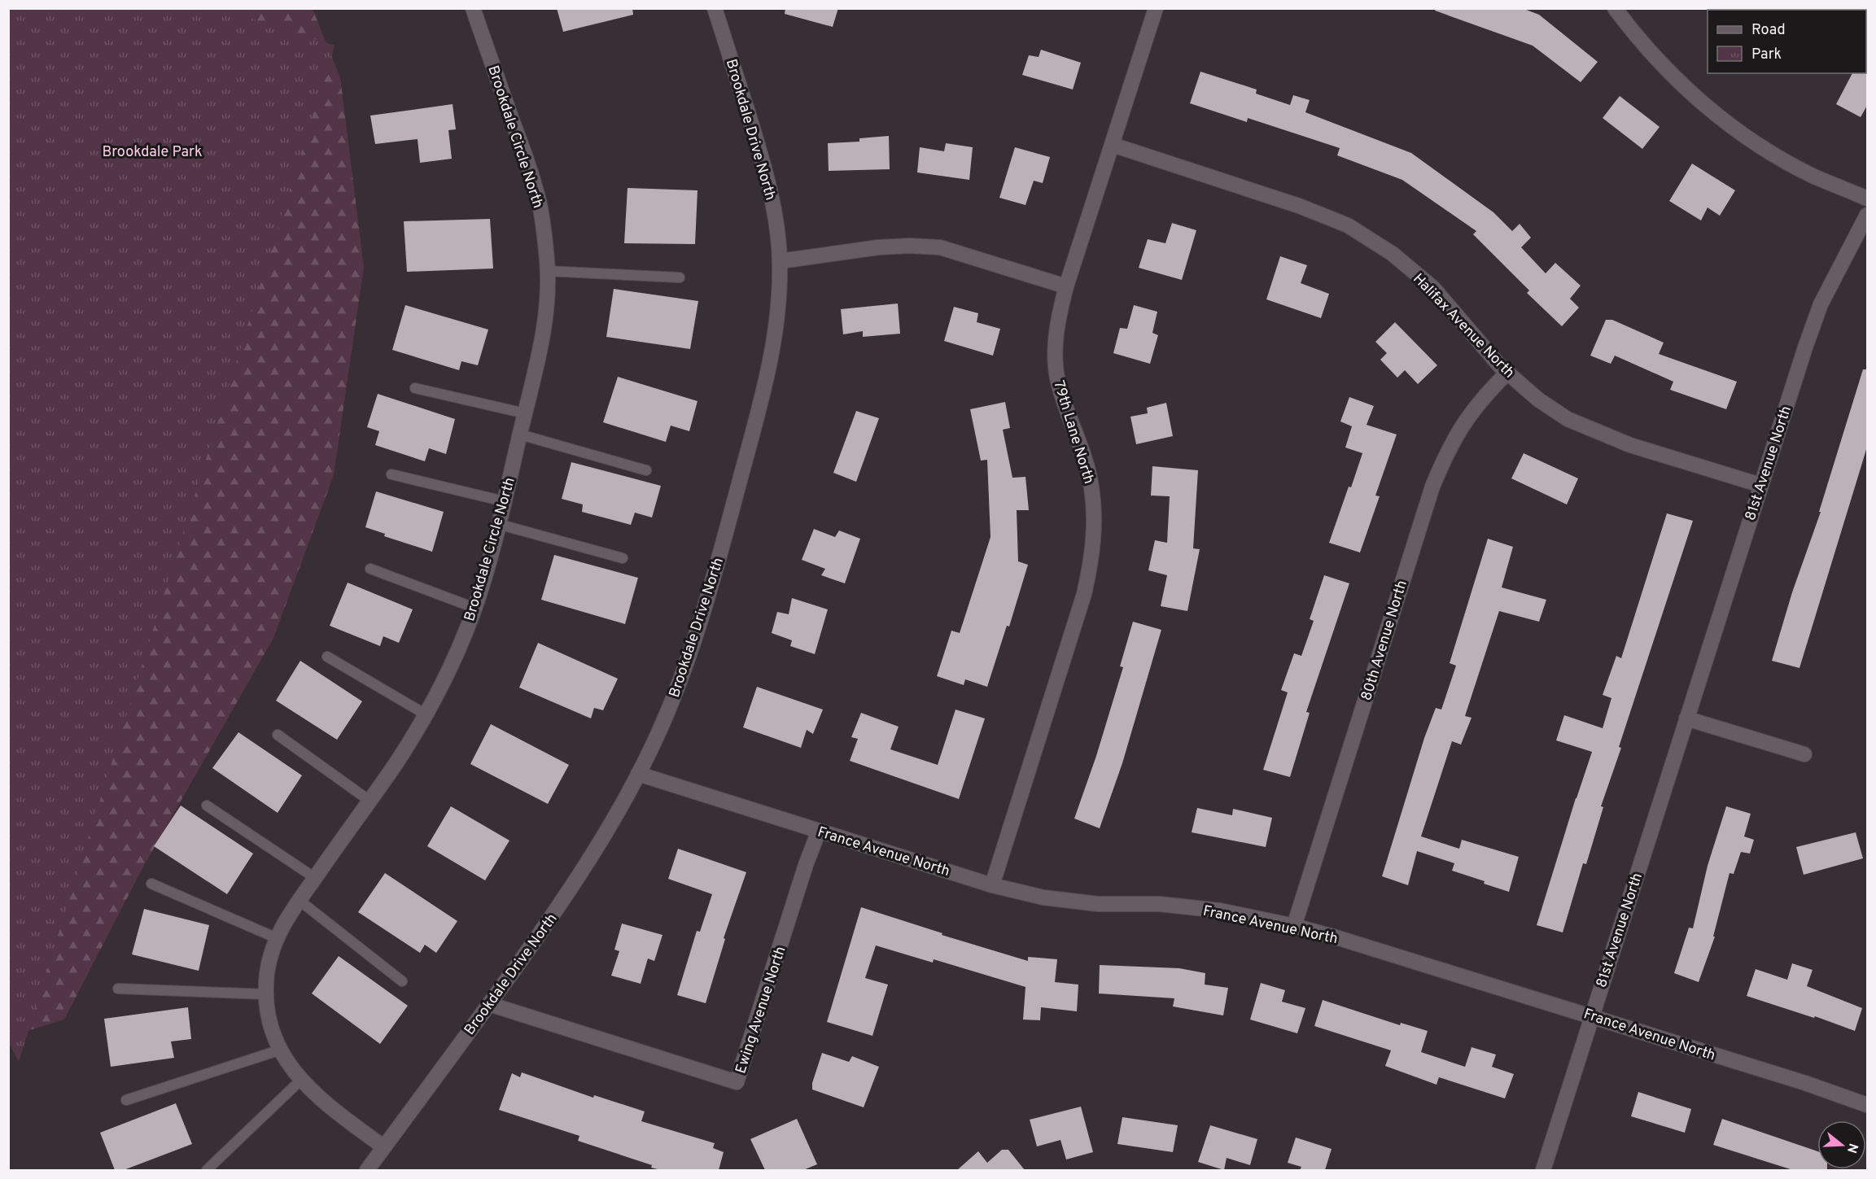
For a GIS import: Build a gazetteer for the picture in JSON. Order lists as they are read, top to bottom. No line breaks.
{"streets":{"street":["Brookdale Drive North","Brookdale Circle North","Halifax Avenue North","79th Lane North","81st Avenue North","80th Avenue North","France Avenue North","Ewing Avenue North"]},"crossings":[["Brookdale Drive North","Brookdale Circle North"],["Brookdale Drive North","France Avenue North"],["Brookdale Drive North","Ewing Avenue North"],["Halifax Avenue North","79th Lane North"],["Halifax Avenue North","81st Avenue North"],["Halifax Avenue North","80th Avenue North"],["79th Lane North","France Avenue North"],["81st Avenue North","France Avenue North"],["80th Avenue North","France Avenue North"],["France Avenue North","Ewing Avenue North"]],"parks":["Brookdale Park"],"legend":["Road","Park"],"north":"right"}
